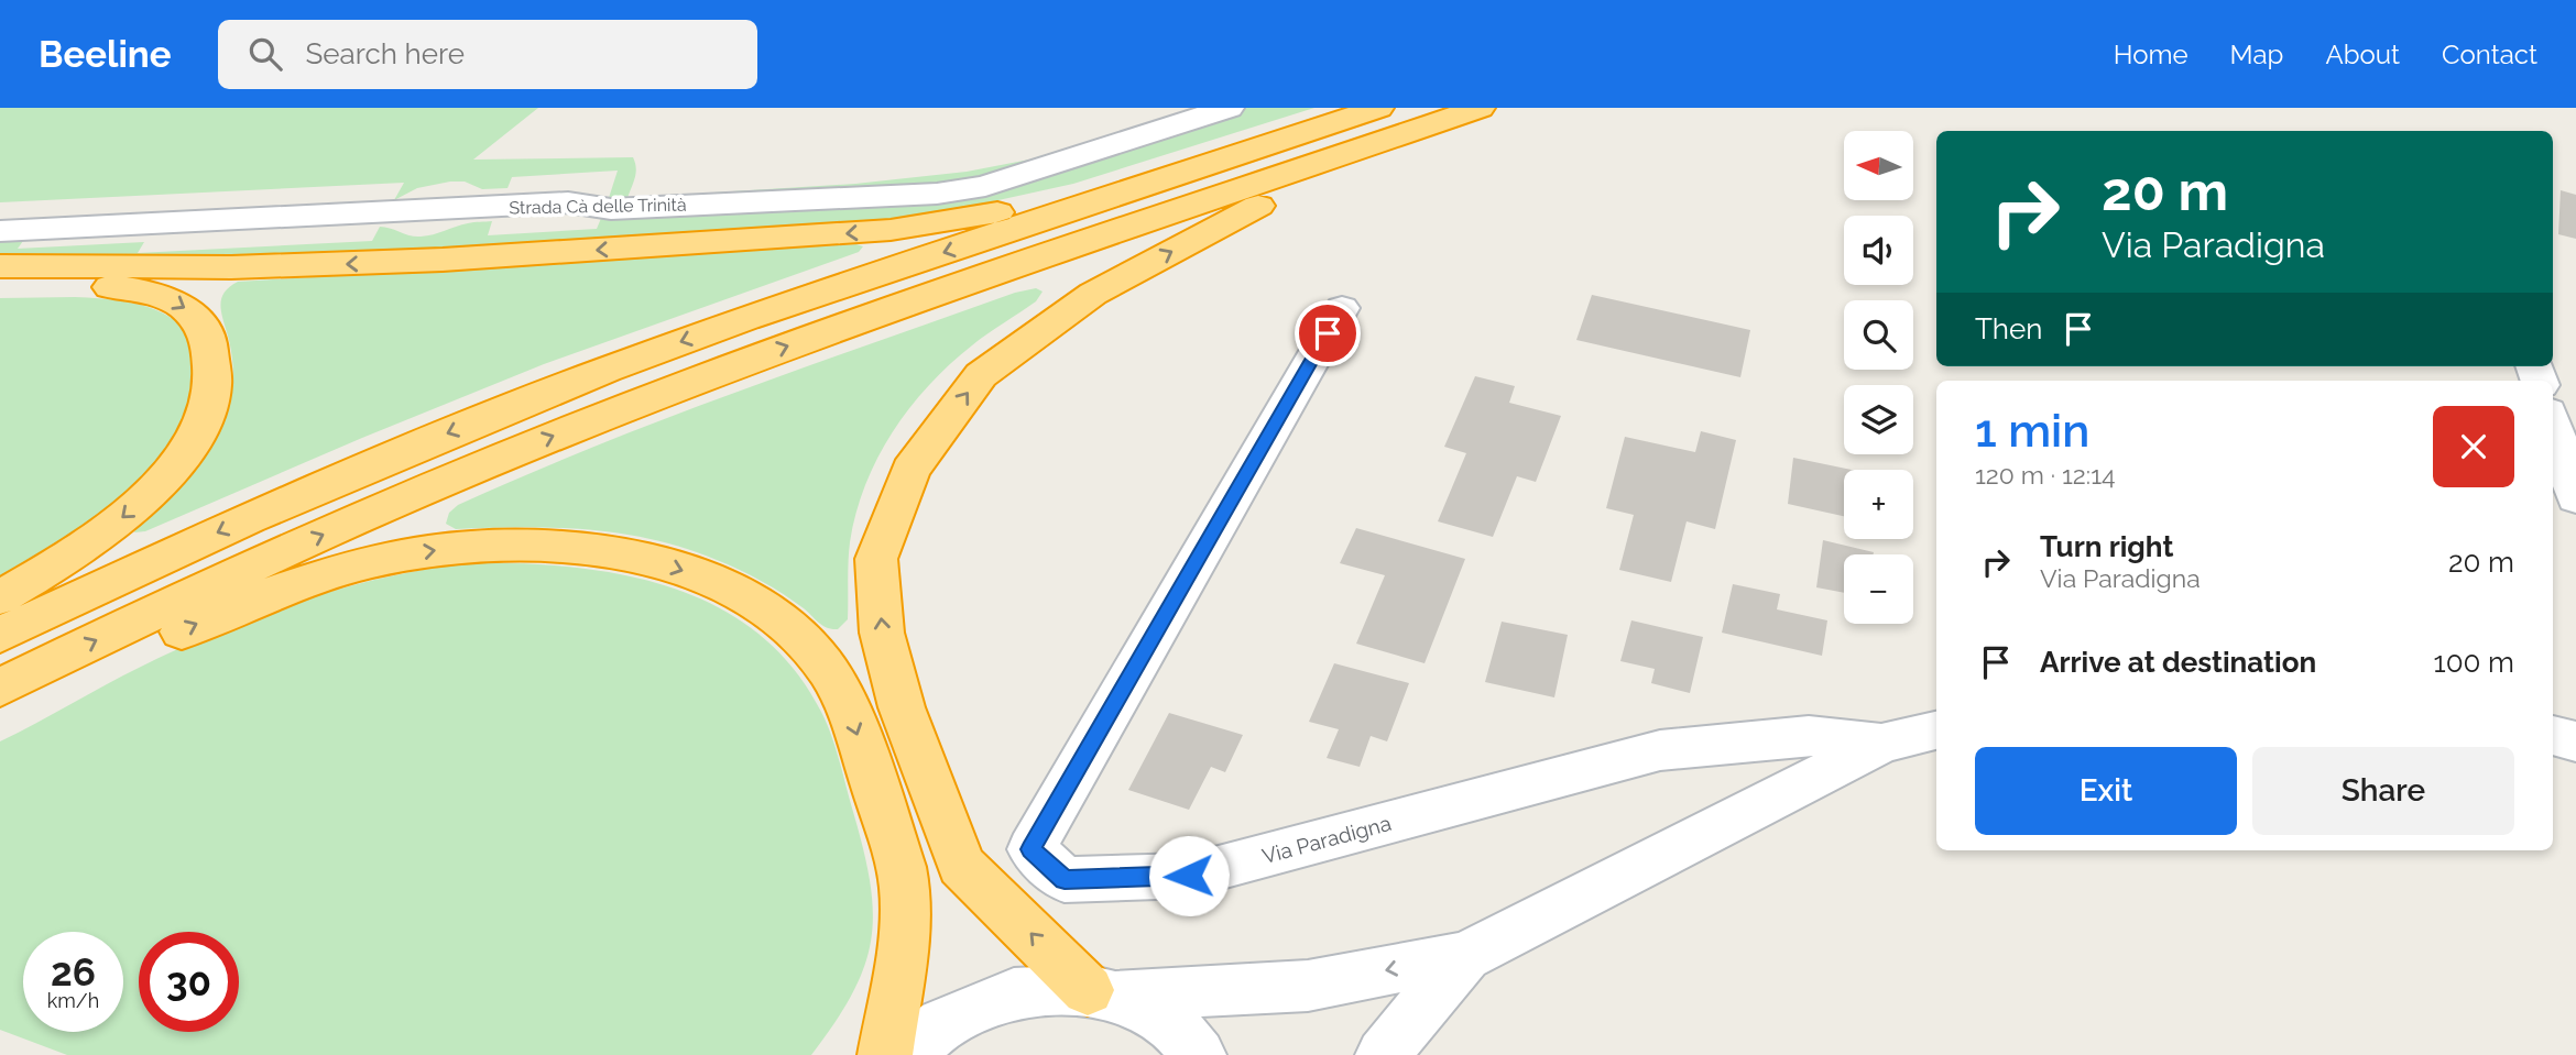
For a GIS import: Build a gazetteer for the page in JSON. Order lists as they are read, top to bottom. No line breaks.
{"streets":{"street":["Strada Cà delle Trinità","Via Paradigna"]},"north":"left","page":{"header":"Beeline","search":"Search here","nav":["Home","Map","About","Contact"],"map_buttons":["+","−"],"turn":["20 m","Via Paradigna"],"then":"Then","heading":["1 min","120 m · 12:14"],"list":[{"name":"Turn right","note":"Via Paradigna","value":"20 m"},{"name":"Arrive at destination","value":"100 m"}],"buttons":["Exit","Share"],"speed":"26 km/h","limit":"30"}}
